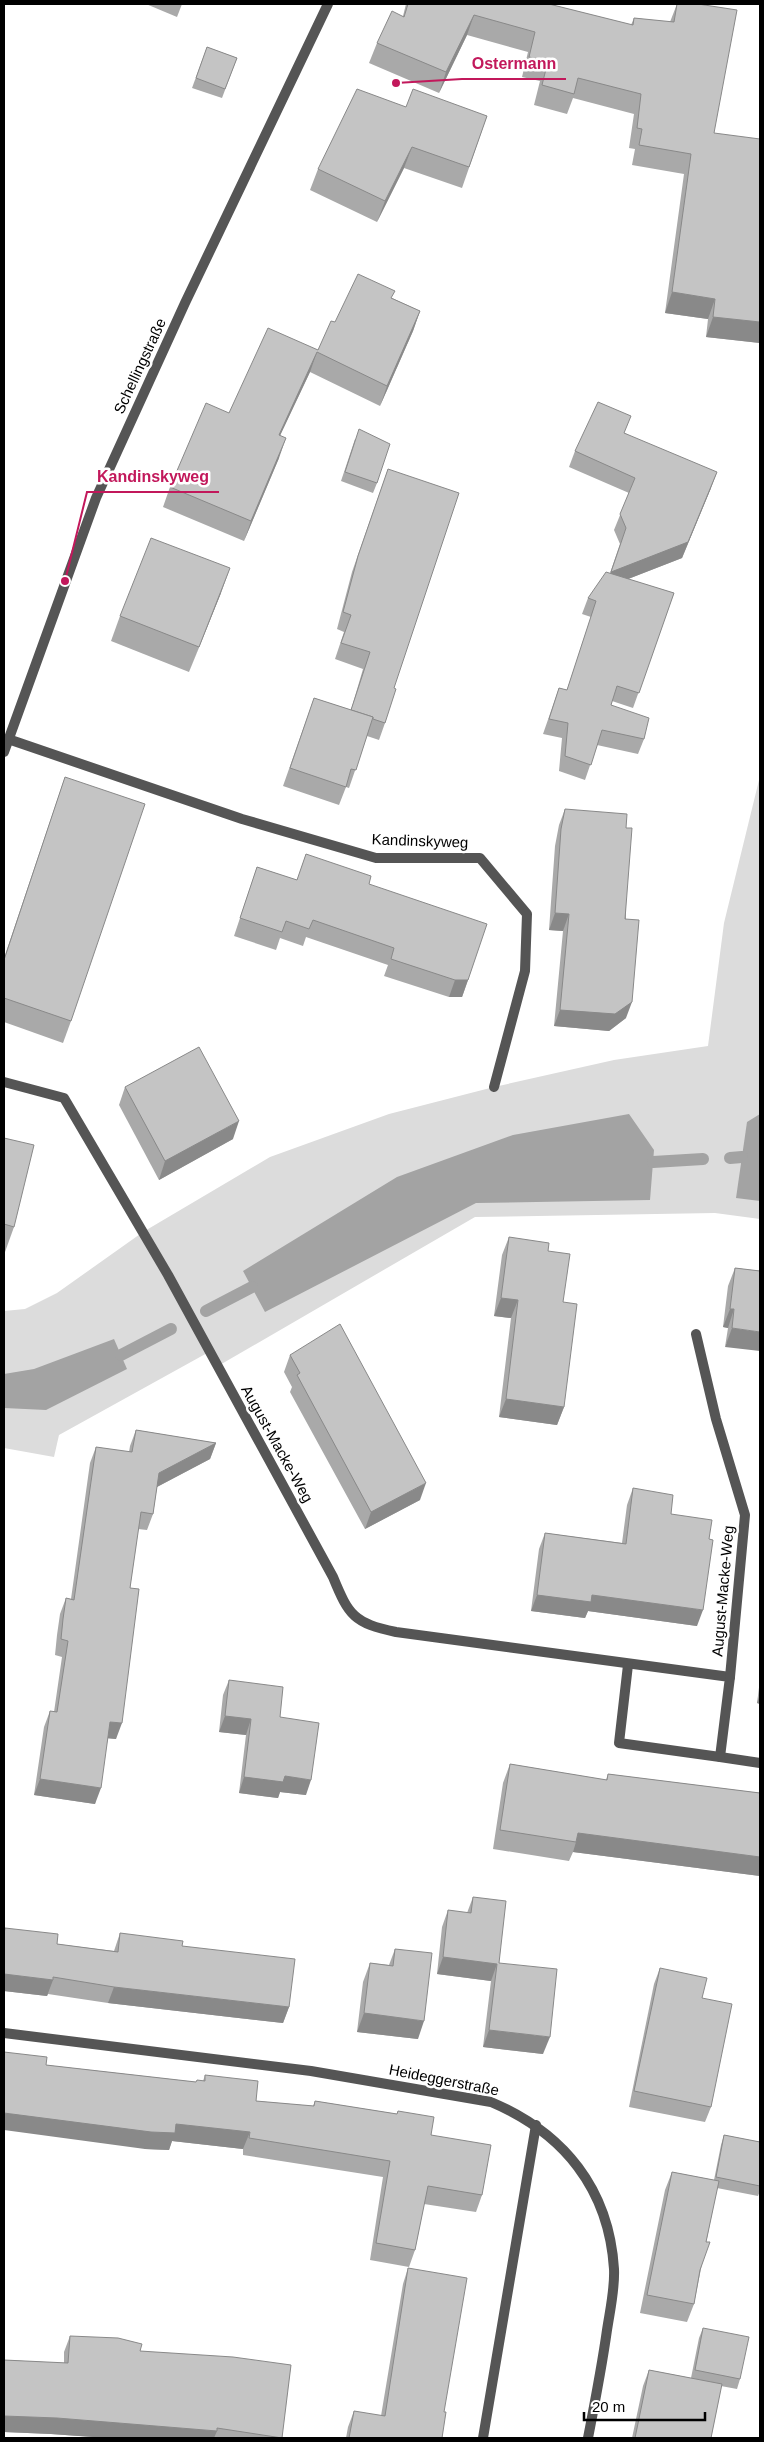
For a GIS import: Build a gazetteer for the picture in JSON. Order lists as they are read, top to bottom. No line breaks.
{"streets":{"street":["Schellingstraße","Kandinskyweg","August-Macke-Weg","Heideggerstraße"]},"crossings":[["Schellingstraße","Kandinskyweg"]],"places":["Ostermann","Kandinskyweg"],"scale_bar":"20 m"}
